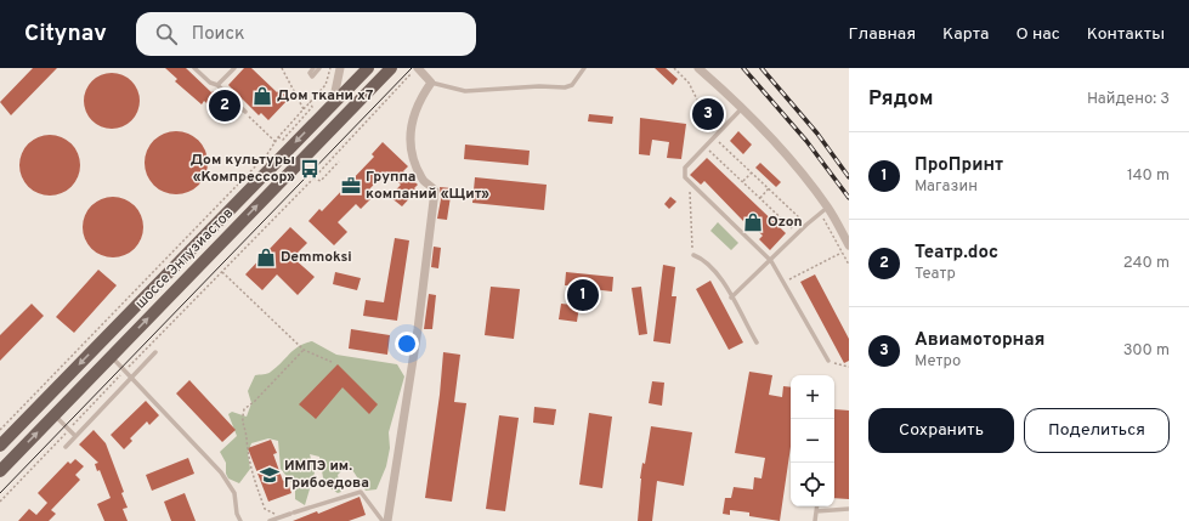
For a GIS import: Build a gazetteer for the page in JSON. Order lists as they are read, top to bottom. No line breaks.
{"streets":{"main road":["шоссе Энтузиастов"]},"places":{"shop":["Дом ткани x7","Ozon","Demmoksi"],"bus stop":["Дом культуры «Компрессор»"],"office":["Группа компаний «Щит»"],"school or university":["ИМПЭ им. Грибоедова"]},"page":{"header":"Citynav","search":"Поиск","nav":["Главная","Карта","О нас","Контакты"],"heading":["Рядом","Найдено: 3"],"pins":["2","3","1"],"list":[{"mark":"1","name":"ПроПринт","note":"Магазин","value":"140 m"},{"mark":"2","name":"Театр.doc","note":"Театр","value":"240 m"},{"mark":"3","name":"Авиамоторная","note":"Метро","value":"300 m"}],"map_buttons":["+","−"],"buttons":["Сохранить","Поделиться"]}}
